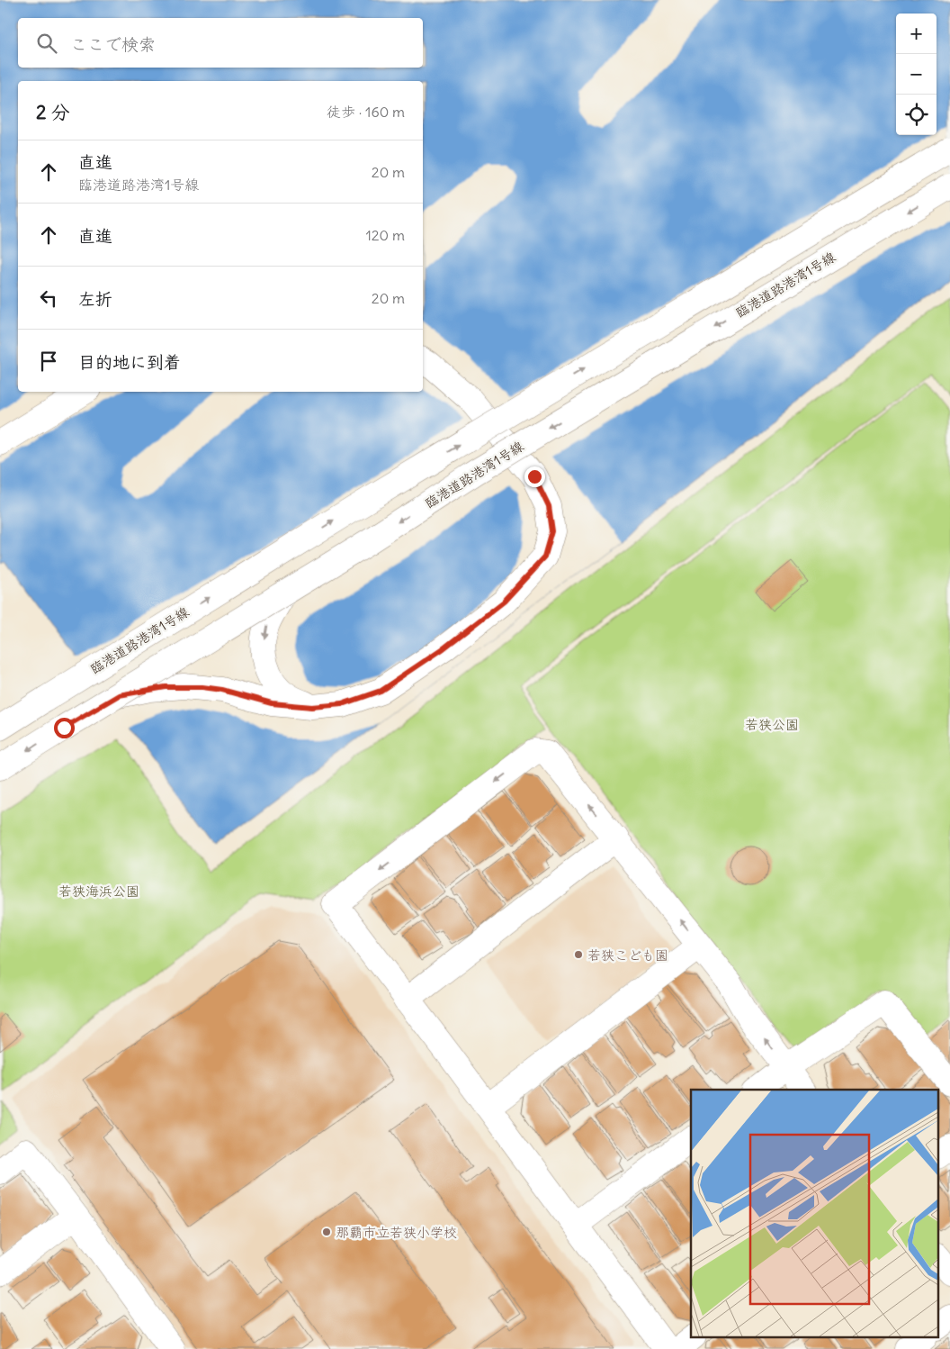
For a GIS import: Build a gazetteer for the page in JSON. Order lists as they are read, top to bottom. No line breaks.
{"streets":{"street":["臨港道路港湾1号線"]},"parks":["若狭公園","若狭海浜公園"],"places":["若狭こども園","那覇市立若狭小学校"],"page":{"map_buttons":["+","−"],"search":"ここで検索","heading":["2 分","徒歩 · 160 m"],"list":[["直進","臨港道路港湾1号線","20 m"],["直進","120 m"],["左折","20 m"],"目的地に到着"]}}
